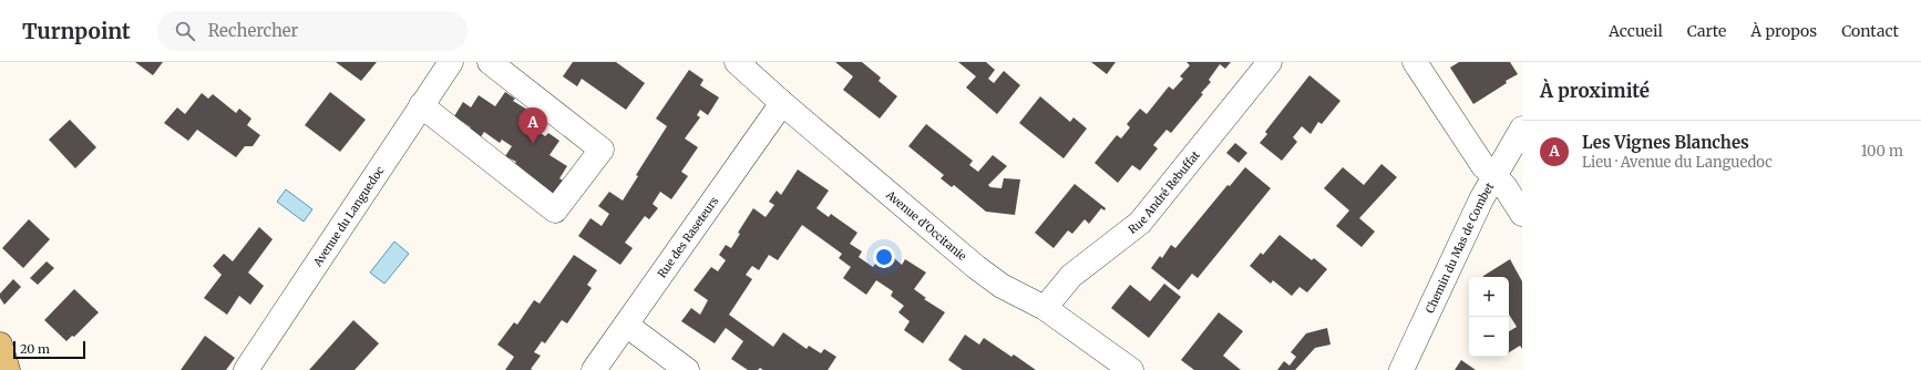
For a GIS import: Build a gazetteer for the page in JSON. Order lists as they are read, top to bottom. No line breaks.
{"streets":{"street":["Rue André Rebuffat","Avenue du Languedoc","Avenue d'Occitanie","Rue des Raseteurs","Chemin du Mas de Combet"]},"crossings":[["Rue André Rebuffat","Avenue d'Occitanie"],["Avenue d'Occitanie","Rue des Raseteurs"]],"scale_bar":"20 m","page":{"header":"Turnpoint","search":"Rechercher","nav":["Accueil","Carte","À propos","Contact"],"heading":"À proximité","pins":"A","list":[{"mark":"A","name":"Les Vignes Blanches","note":"Lieu · Avenue du Languedoc","value":"100 m"}],"map_buttons":["+","−"],"scale":"20 m"}}
